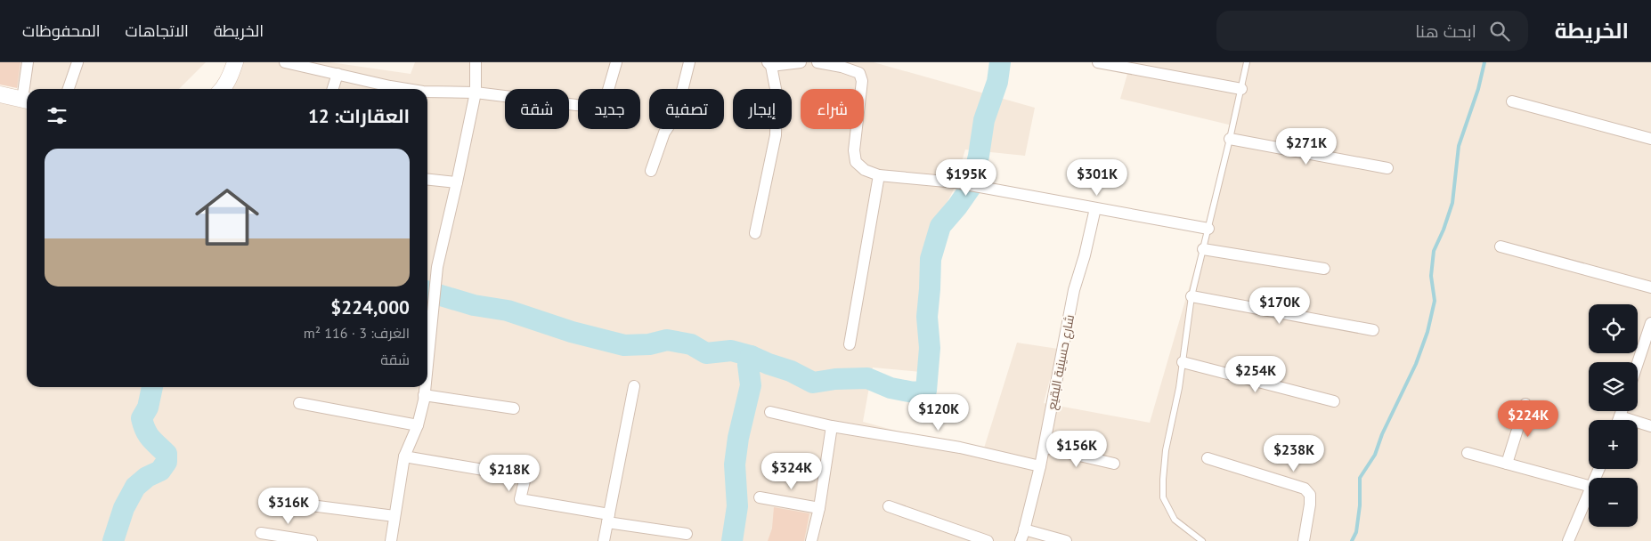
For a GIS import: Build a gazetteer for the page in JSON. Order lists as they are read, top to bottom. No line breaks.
{"streets":{"street":["شارع حسينية البقيع"]},"page":{"header":"الخريطة","search":"ابحث هنا","nav":["الخريطة","الاتجاهات","المحفوظات"],"chip":["شراء","إيجار","تصفية","جديد","شقة"],"heading":"العقارات: 12","price":["$271K","$195K","$301K","$170K","$254K","$120K","$224K","$156K","$238K","$324K","$218K","$316K"],"list":[{"name":"$224,000","note":"الغرف: 3 · 116 m² · شقة"}],"map_buttons":["+","−"]}}
